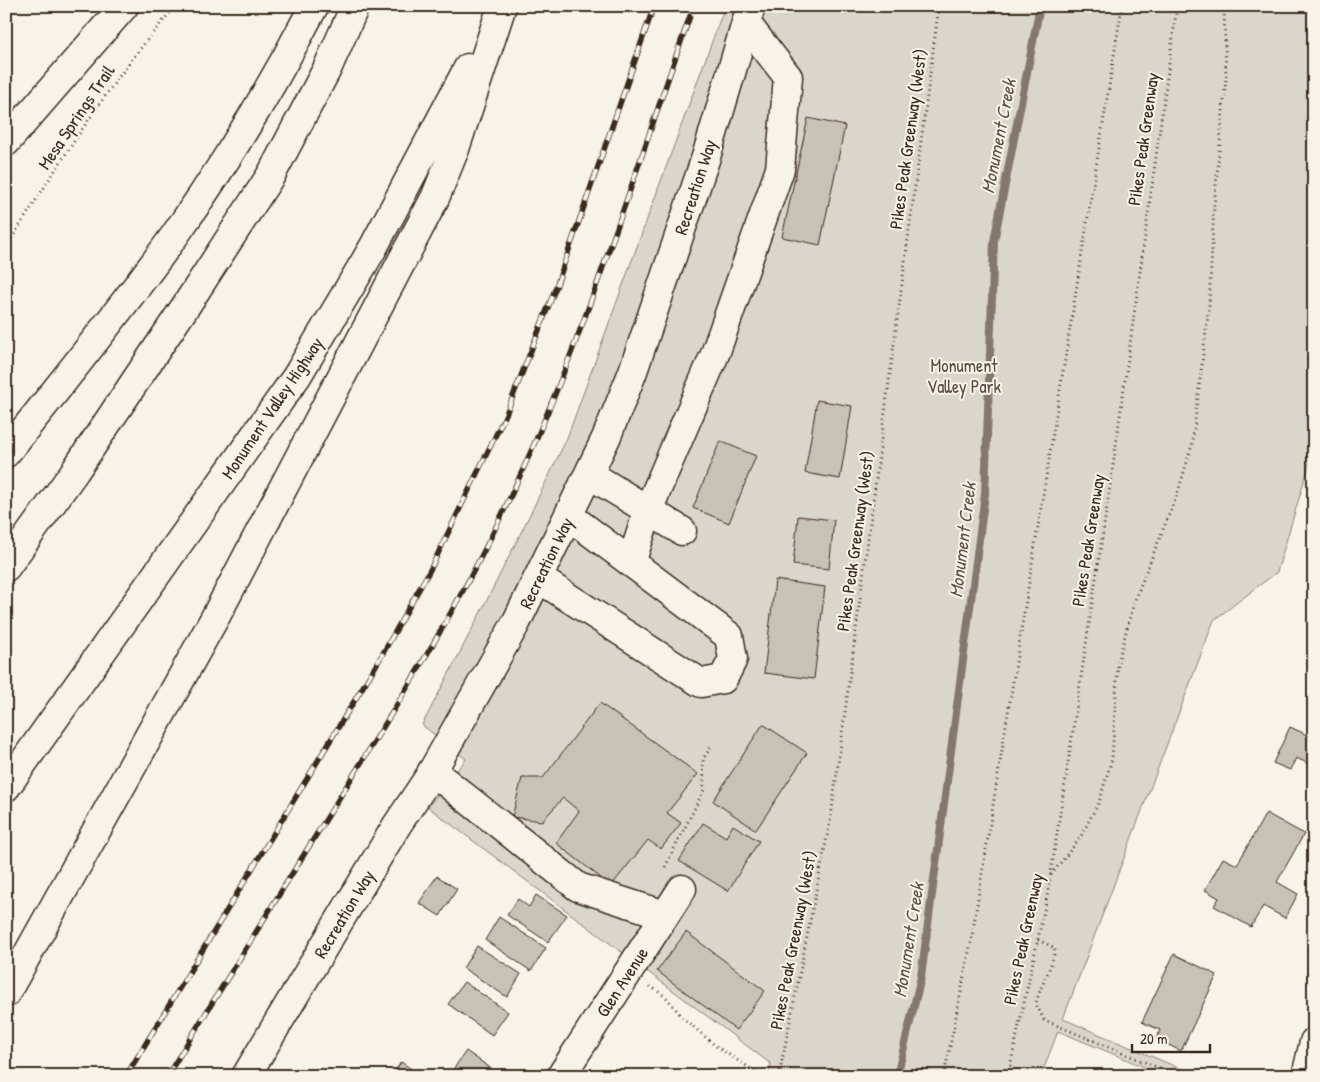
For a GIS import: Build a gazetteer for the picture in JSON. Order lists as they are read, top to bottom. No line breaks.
{"streets":{"main road":["Recreation Way","Monument Valley Highway","Glen Avenue"],"path":["Mesa Springs Trail","Pikes Peak Greenway (West)","Pikes Peak Greenway"]},"water":["Monument Creek"],"parks":["Monument Valley Park"],"scale_bar":"20 m"}
